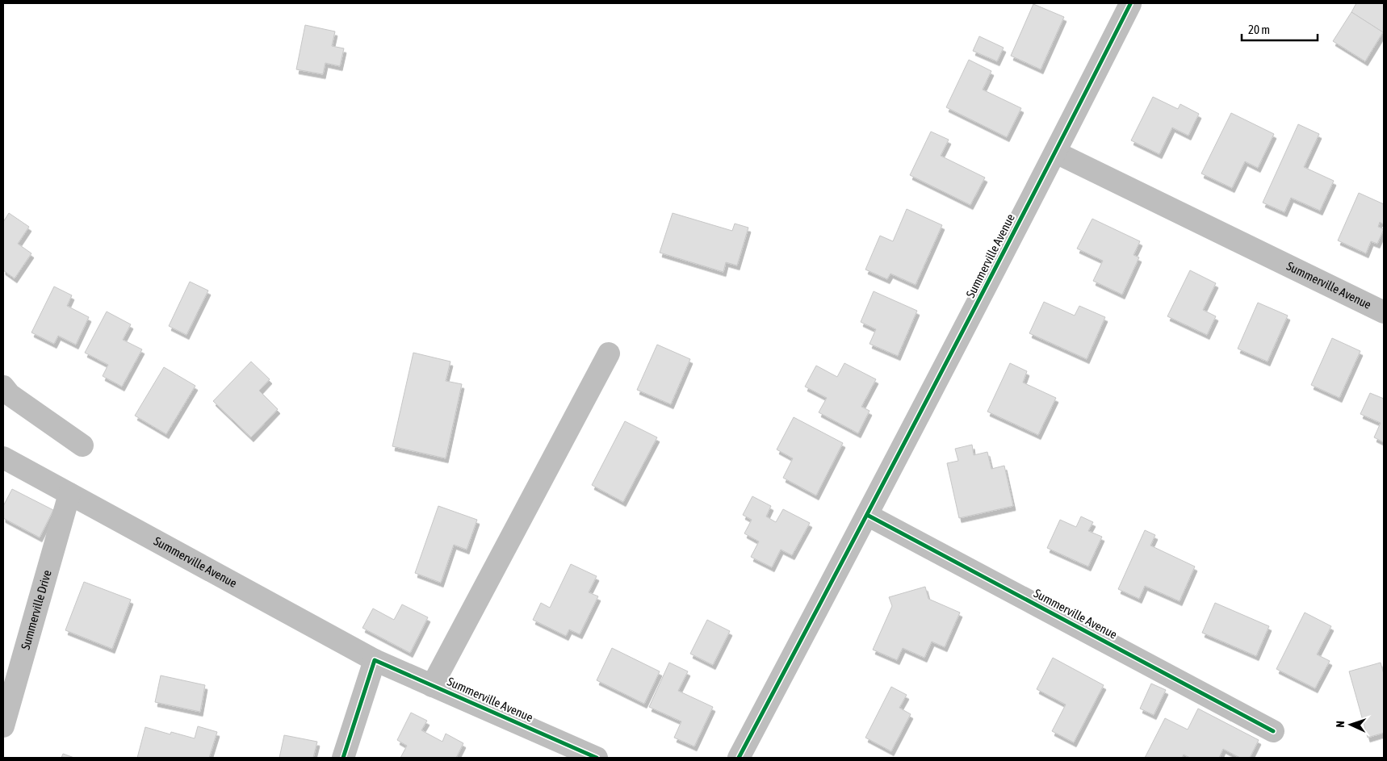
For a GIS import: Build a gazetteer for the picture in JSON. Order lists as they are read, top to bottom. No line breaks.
{"streets":{"street":["Summerville Avenue","Summerville Drive"]},"crossings":[["Summerville Avenue","Summerville Drive"]],"scale_bar":"20 m","north":"left"}
